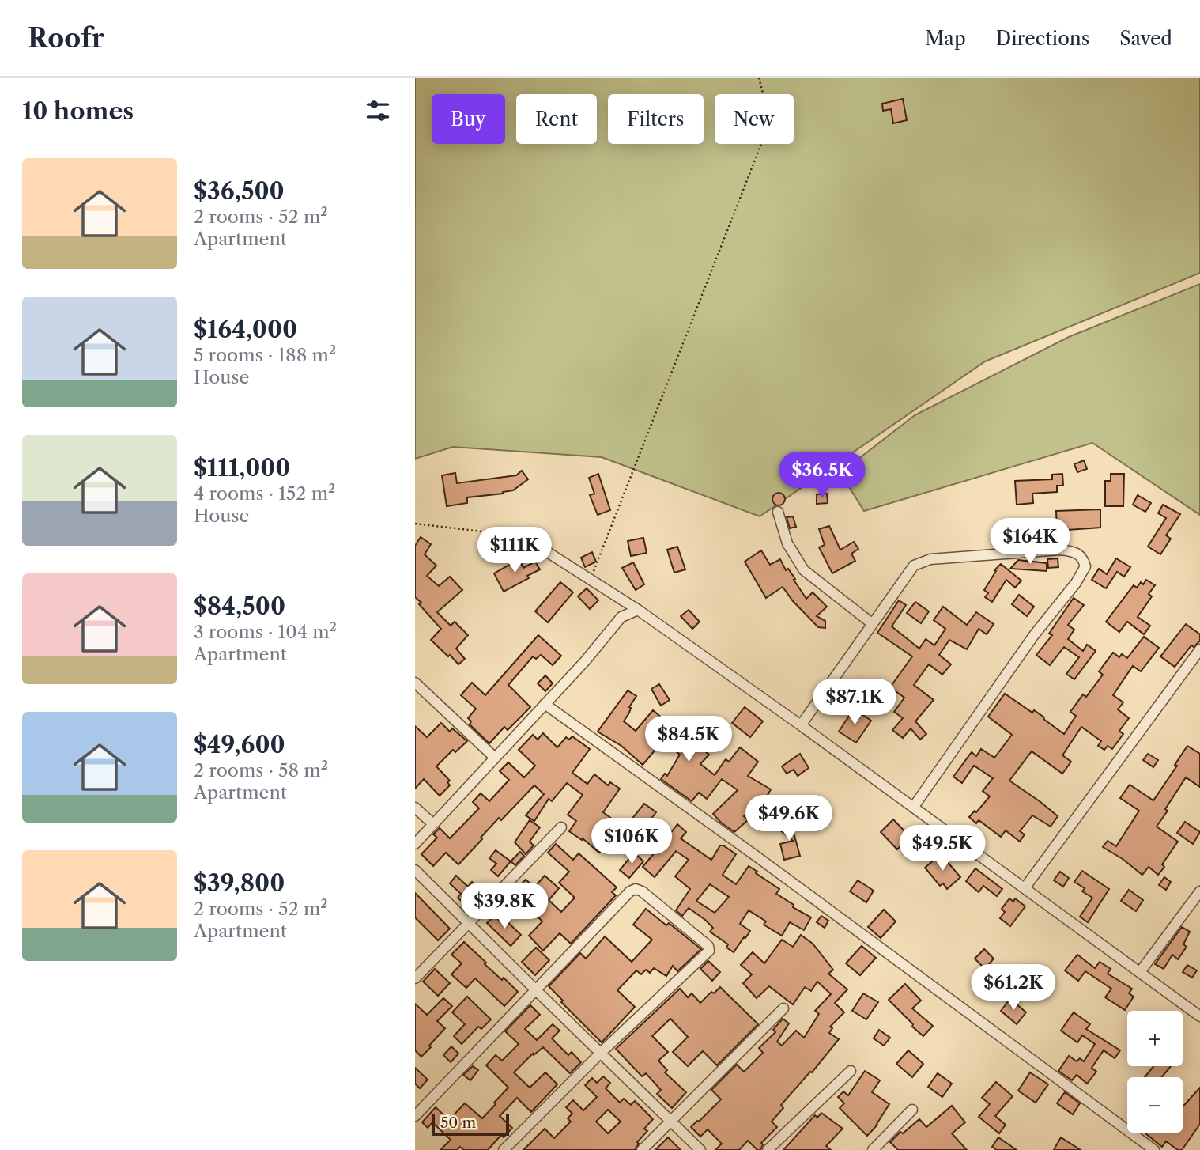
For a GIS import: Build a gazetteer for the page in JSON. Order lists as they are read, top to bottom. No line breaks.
{"scale_bar":"50 m","page":{"header":"Roofr","nav":["Map","Directions","Saved"],"heading":"10 homes","chip":["Buy","Rent","Filters","New"],"list":[{"name":"$36,500","note":"2 rooms · 52 m² · Apartment"},{"name":"$164,000","note":"5 rooms · 188 m² · House"},{"name":"$111,000","note":"4 rooms · 152 m² · House"},{"name":"$84,500","note":"3 rooms · 104 m² · Apartment"},{"name":"$49,600","note":"2 rooms · 58 m² · Apartment"},{"name":"$39,800","note":"2 rooms · 52 m² · Apartment"}],"price":["$36.5K","$164K","$111K","$87.1K","$84.5K","$49.6K","$106K","$49.5K","$39.8K","$61.2K"],"map_buttons":["+","−"],"scale":"50 m"}}
